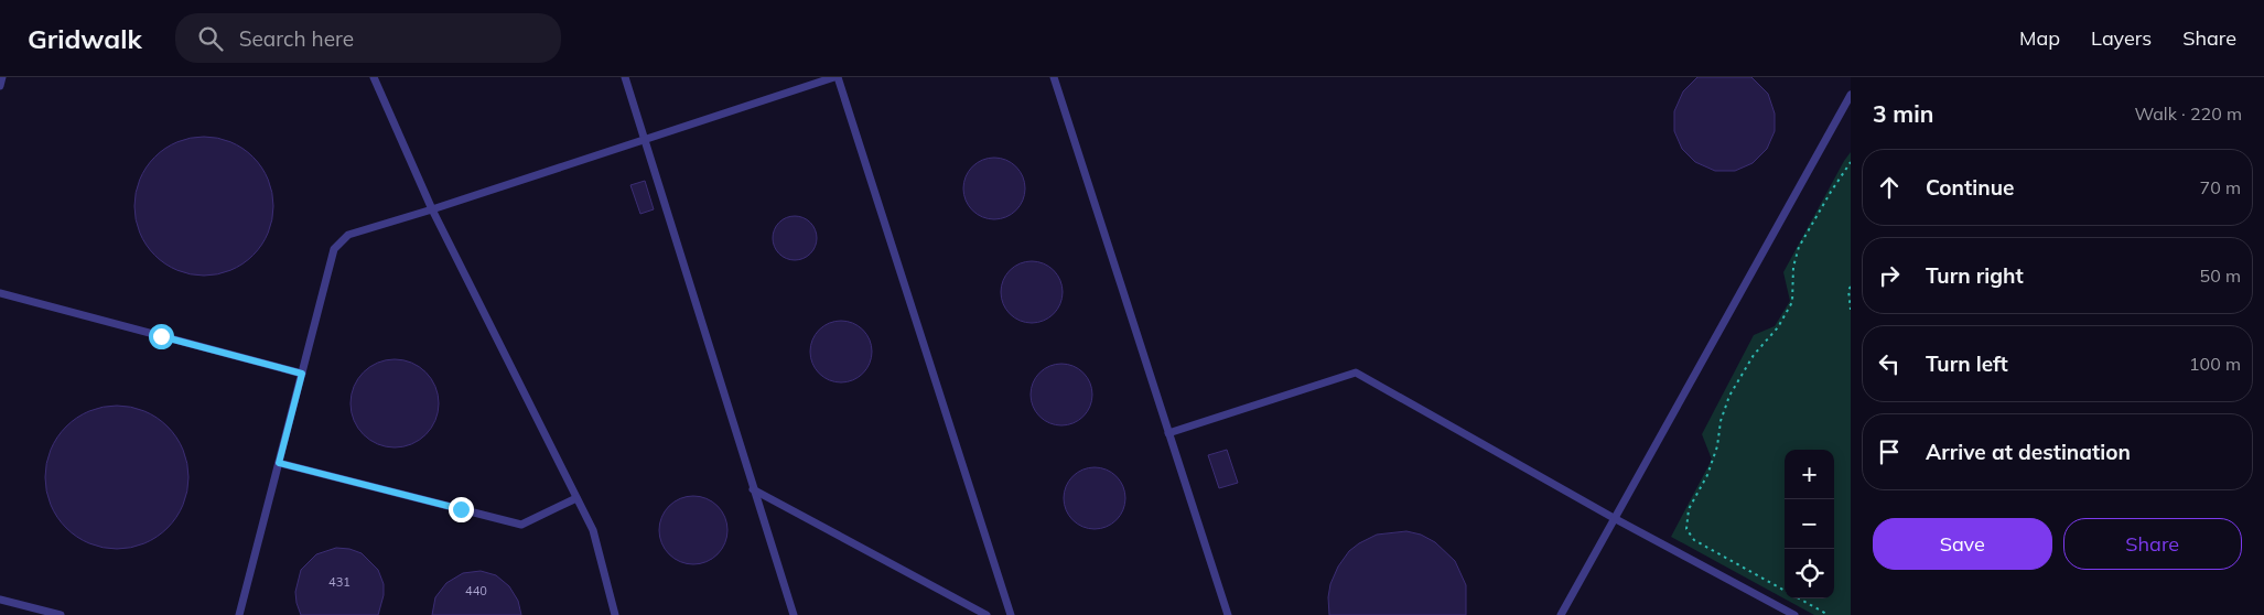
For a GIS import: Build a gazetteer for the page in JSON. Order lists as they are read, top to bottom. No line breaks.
{"house_numbers":["431","440"],"page":{"header":"Gridwalk","search":"Search here","nav":["Map","Layers","Share"],"heading":["3 min","Walk · 220 m"],"list":[["Continue","70 m"],["Turn right","50 m"],["Turn left","100 m"],"Arrive at destination"],"map_buttons":["+","−"],"buttons":["Save","Share"]}}
